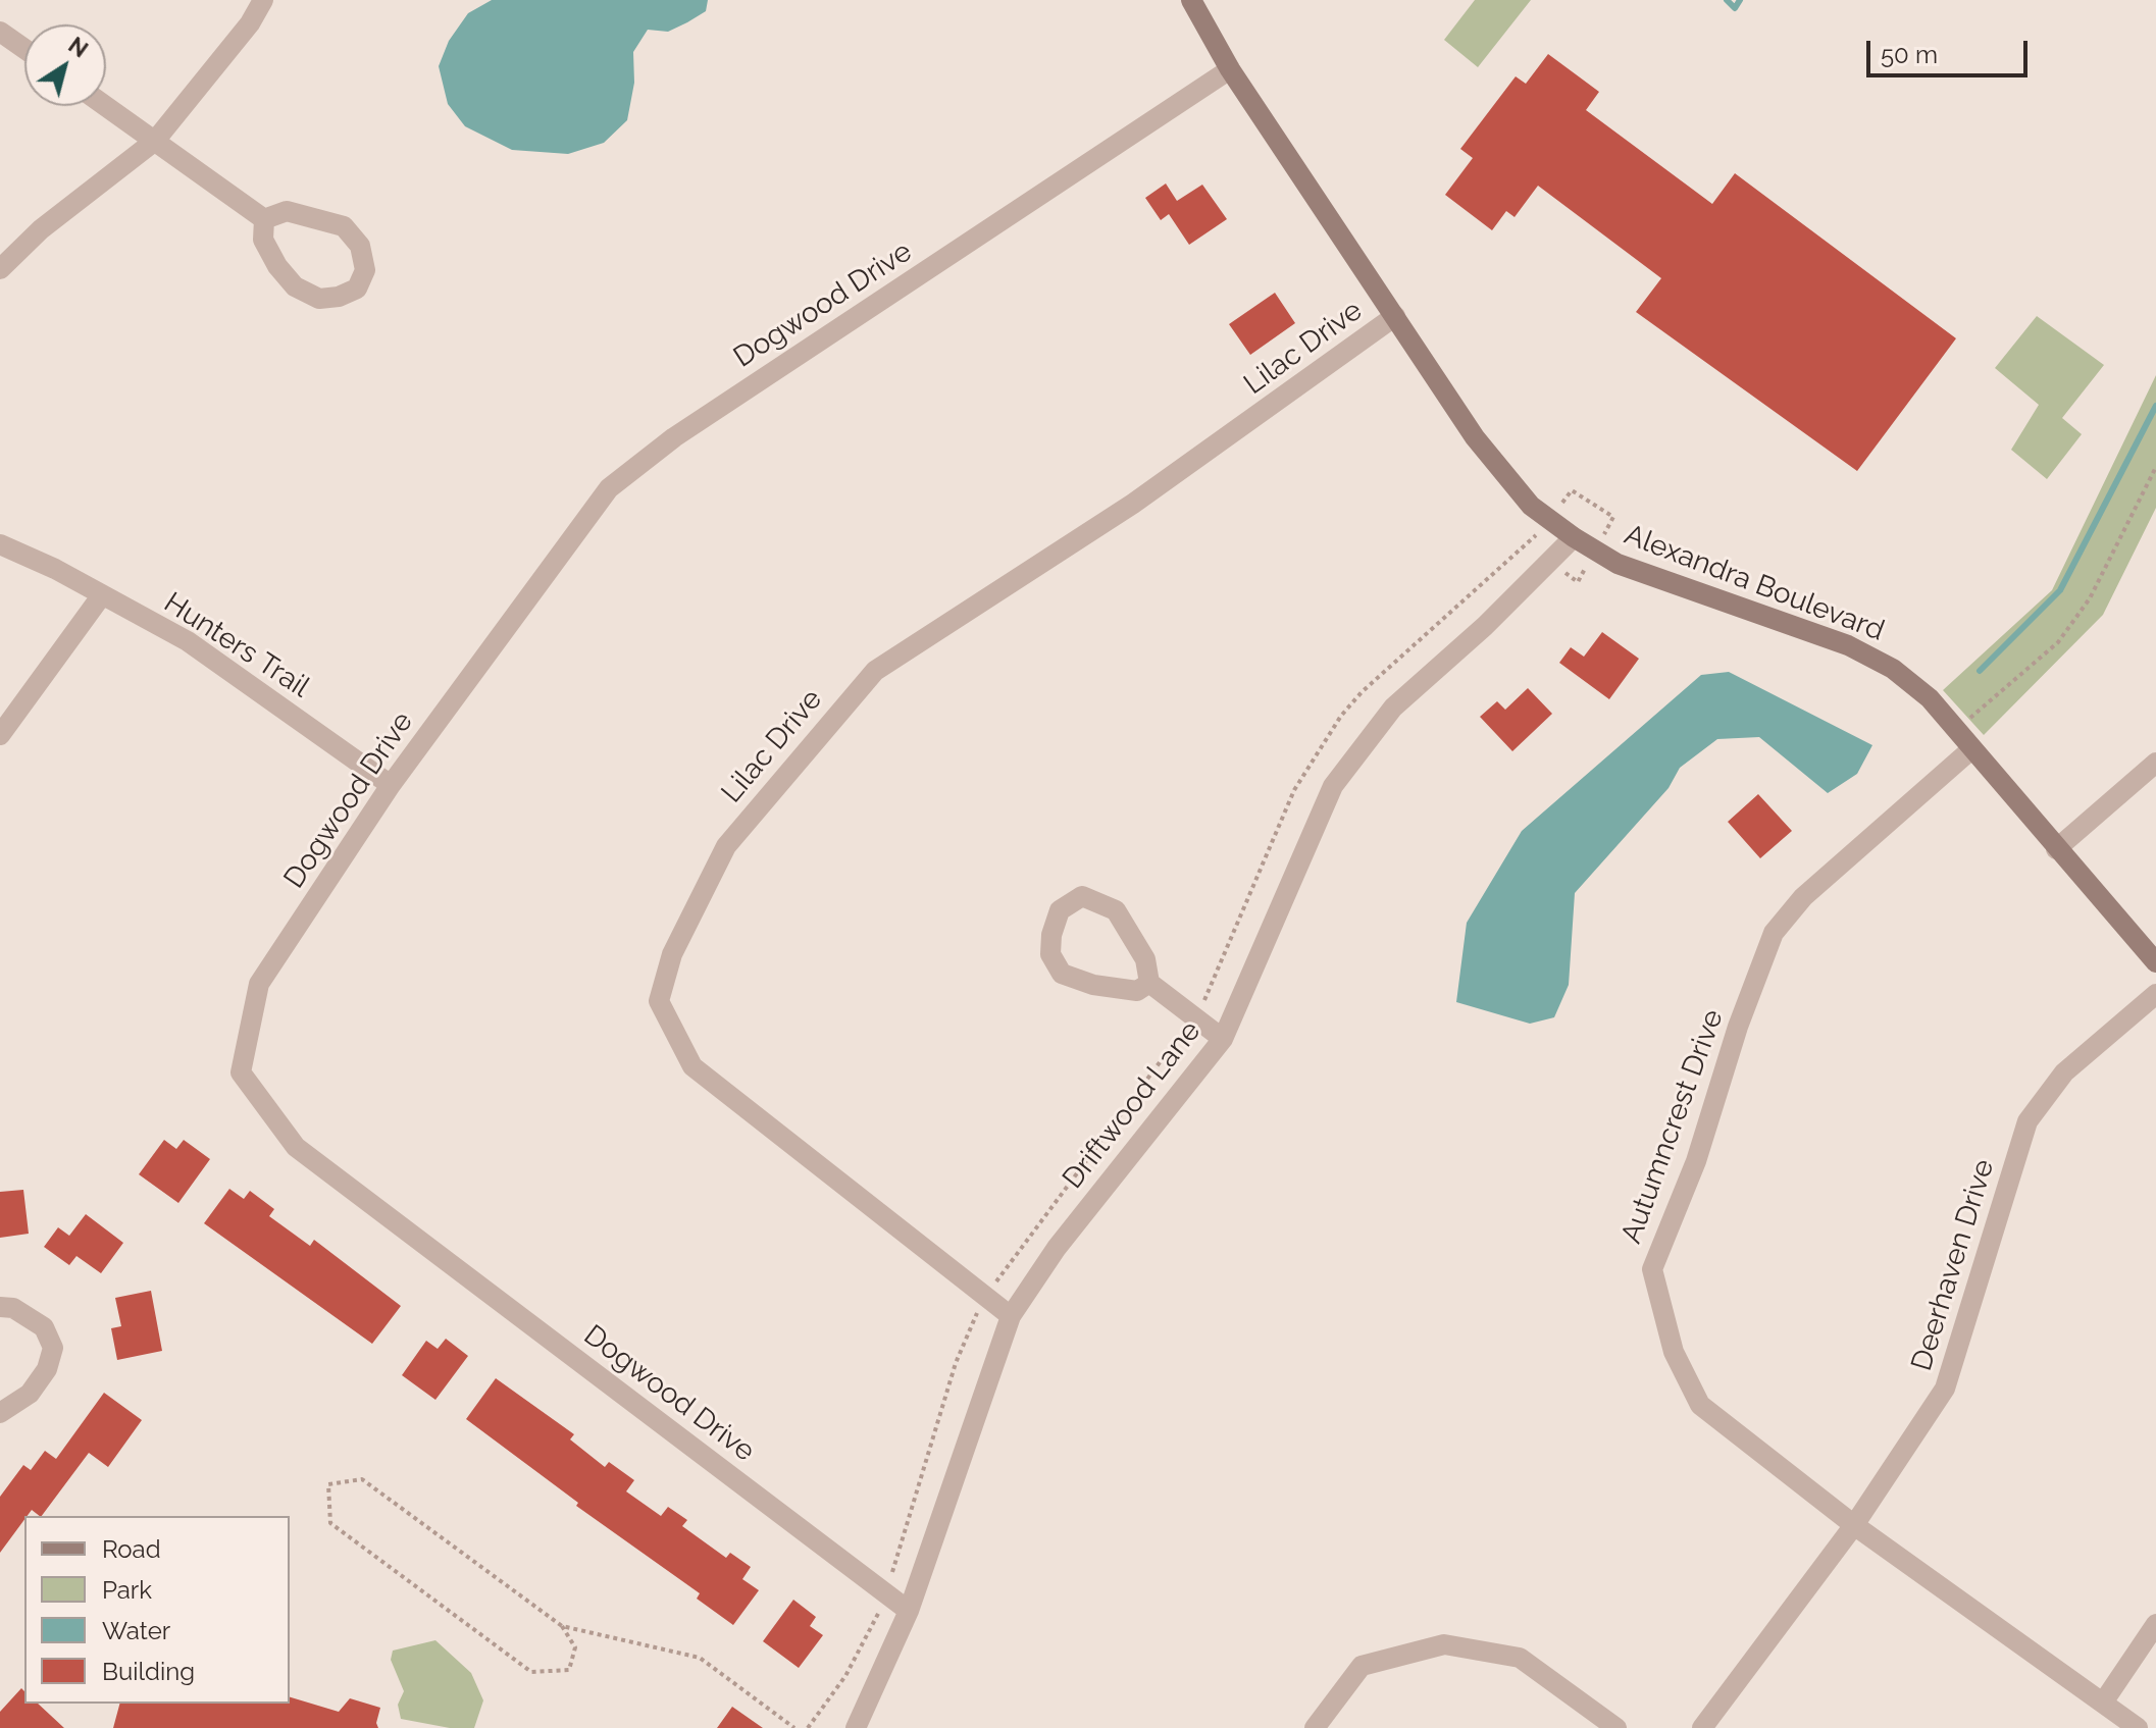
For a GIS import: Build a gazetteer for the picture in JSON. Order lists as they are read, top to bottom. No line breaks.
{"streets":{"street":["Dogwood Drive","Lilac Drive","Alexandra Boulevard","Hunters Trail","Driftwood Lane","Autumncrest Drive","Deerhaven Drive"]},"crossings":[["Dogwood Drive","Alexandra Boulevard"],["Dogwood Drive","Hunters Trail"],["Dogwood Drive","Driftwood Lane"],["Lilac Drive","Alexandra Boulevard"],["Lilac Drive","Driftwood Lane"],["Alexandra Boulevard","Driftwood Lane"],["Alexandra Boulevard","Autumncrest Drive"],["Autumncrest Drive","Deerhaven Drive"]],"legend":["Road","Park","Water","Building"],"scale_bar":"50 m","north":"top right"}
